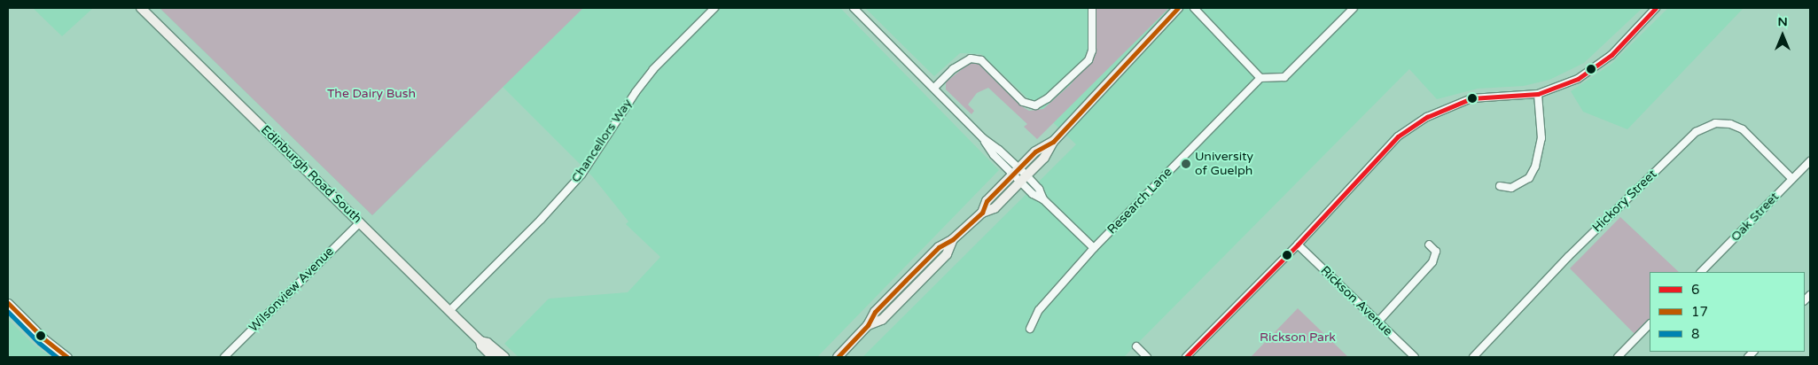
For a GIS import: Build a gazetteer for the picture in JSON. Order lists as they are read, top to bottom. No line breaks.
{"streets":{"main road":["Edinburgh Road South"],"street":["Chancellors Way","Research Lane","Hickory Street","Oak Street","Wilsonview Avenue","Rickson Avenue"]},"crossings":[["Chancellors Way","Edinburgh Road South"],["Edinburgh Road South","Wilsonview Avenue"],["Hickory Street","Oak Street"]],"parks":["The Dairy Bush","Rickson Park"],"places":["University of Guelph"],"lines":["transit line 6","transit line 17","transit line 8"],"legend":["6","17","8"],"north":"top"}
